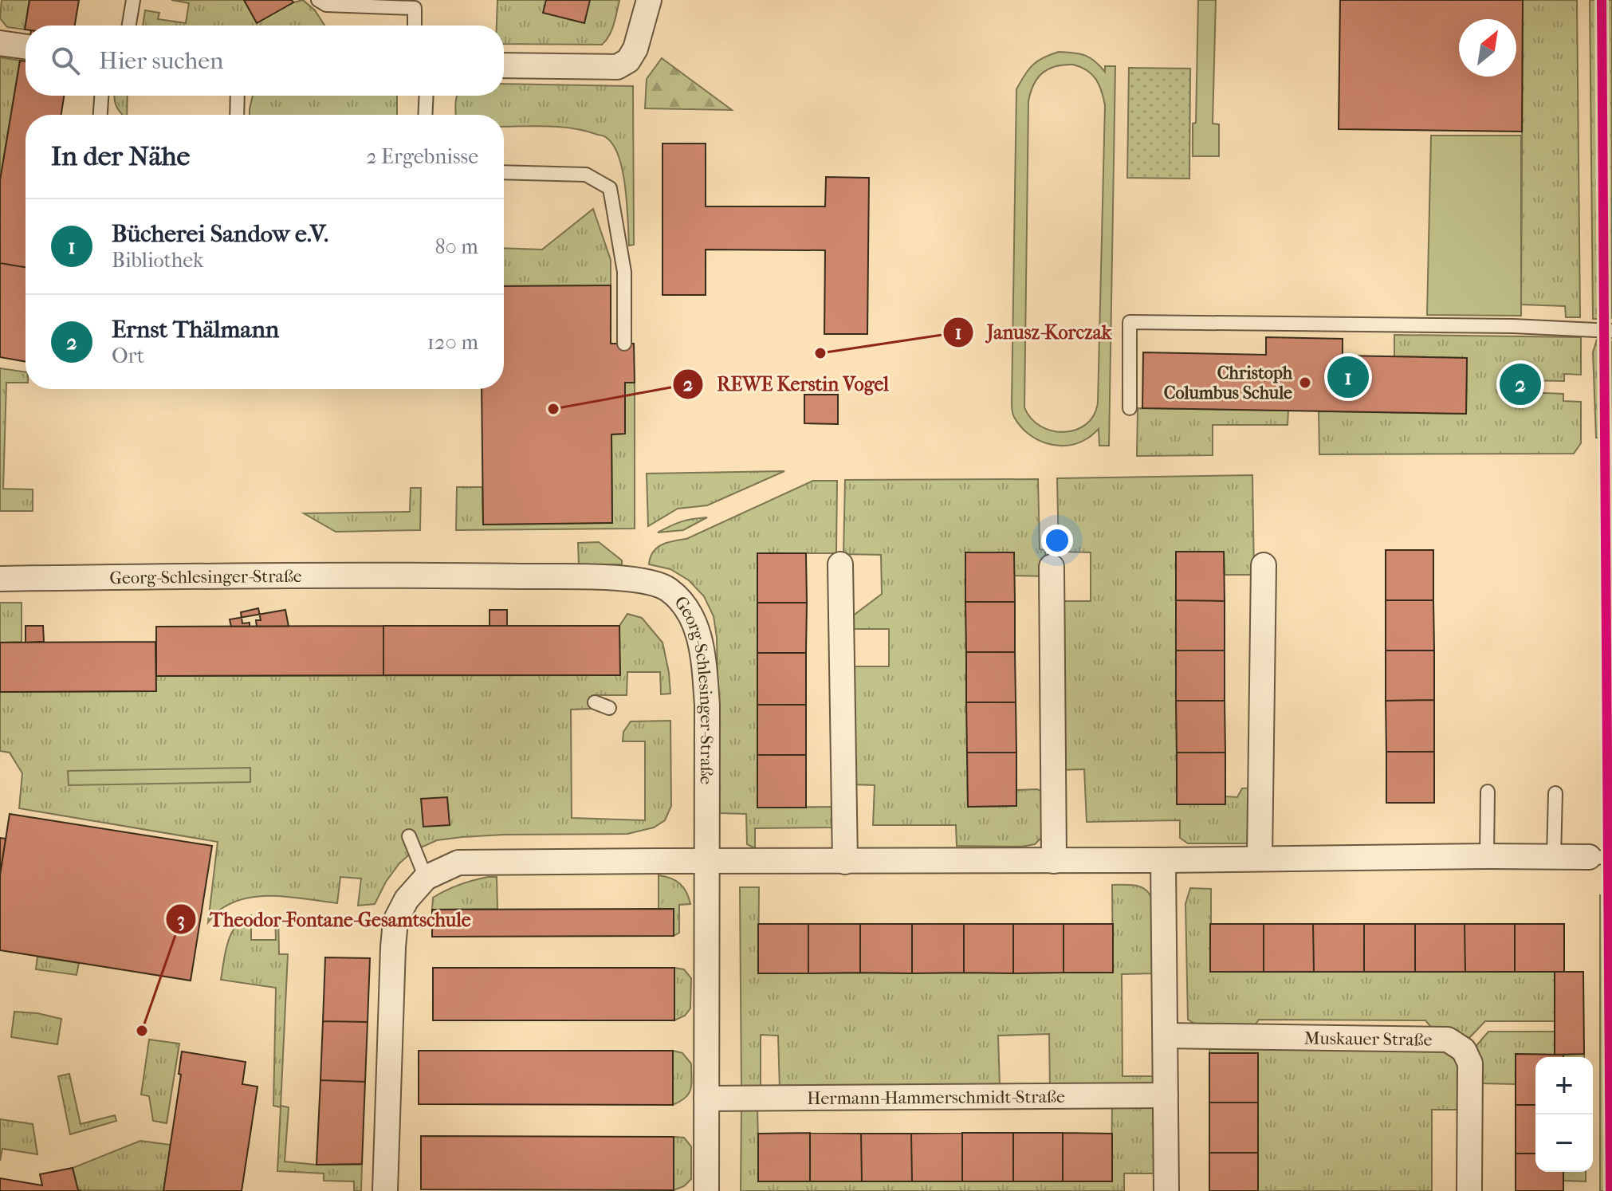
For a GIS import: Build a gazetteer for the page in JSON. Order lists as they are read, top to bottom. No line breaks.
{"streets":{"street":["Georg-Schlesinger-Straße","Muskauer Straße","Hermann-Hammerschmidt-Straße"]},"places":["Janusz-Korczak","Christoph Columbus Schule","REWE Kerstin Vogel","Theodor-Fontane-Gesamtschule"],"lines":["tram line 2"],"north":"top right","page":{"search":"Hier suchen","heading":["In der Nähe","2 Ergebnisse"],"list":[{"mark":"1","name":"Bücherei Sandow e.V.","note":"Bibliothek","value":"80 m"},{"mark":"2","name":"Ernst Thälmann","note":"Ort","value":"120 m"}],"pins":["1","2"],"map_buttons":["+","−"]}}
